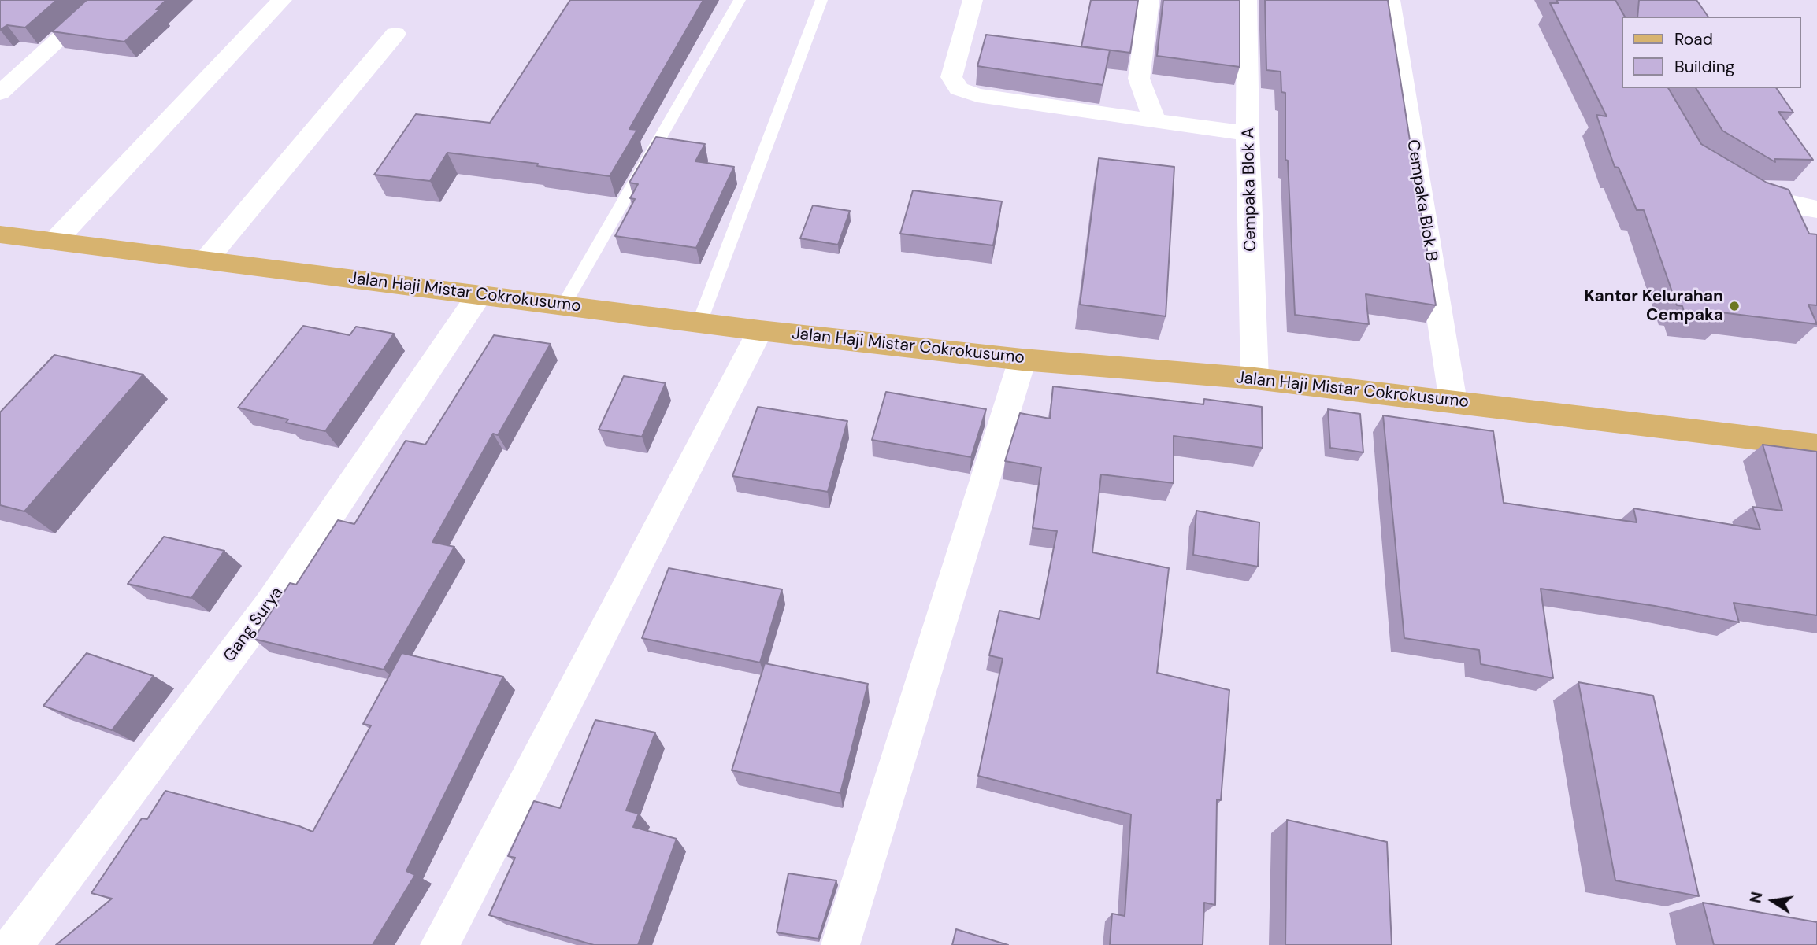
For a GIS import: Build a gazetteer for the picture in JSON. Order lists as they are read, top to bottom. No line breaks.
{"streets":{"main road":["Jalan Haji Mistar Cokrokusumo"],"street":["Cempaka Blok A","Cempaka Blok B","Gang Surya"]},"crossings":[["Cempaka Blok A","Jalan Haji Mistar Cokrokusumo"],["Cempaka Blok B","Jalan Haji Mistar Cokrokusumo"],["Jalan Haji Mistar Cokrokusumo","Gang Surya"]],"places":["Kantor Kelurahan Cempaka"],"legend":["Road","Building"],"north":"left"}
